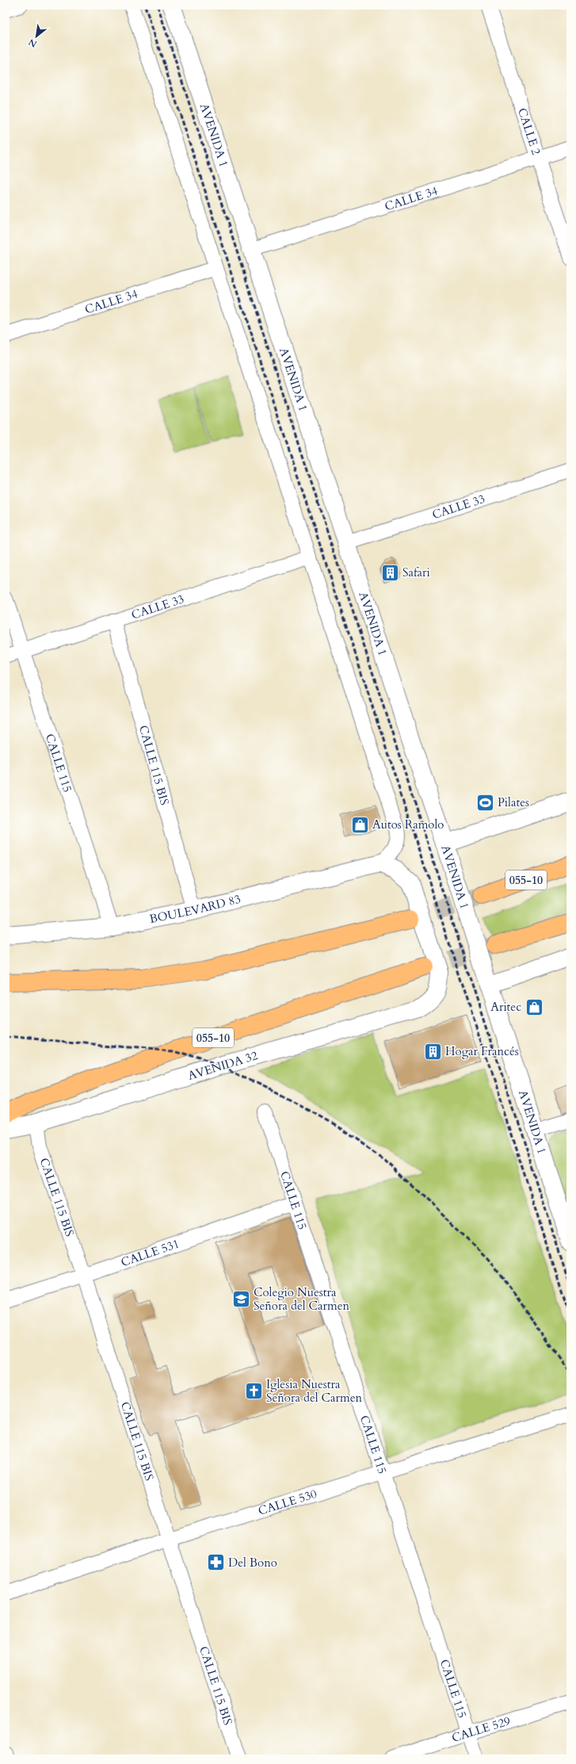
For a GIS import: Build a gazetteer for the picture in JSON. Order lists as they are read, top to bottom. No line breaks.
{"streets":{"highway":["055-10"],"street":["CALLE 2","AVENIDA 1","CALLE 34","CALLE 33","CALLE 115","CALLE 115 BIS","BOULEVARD 83","AVENIDA 32","CALLE 531","CALLE 530","CALLE 529"]},"crossings":[["CALLE 2","CALLE 34"],["AVENIDA 1","CALLE 34"],["AVENIDA 1","CALLE 33"],["CALLE 33","CALLE 115"],["CALLE 33","CALLE 115 BIS"],["CALLE 115","BOULEVARD 83"],["CALLE 115","CALLE 531"],["CALLE 115","CALLE 530"],["CALLE 115","CALLE 529"],["CALLE 115 BIS","BOULEVARD 83"],["CALLE 115 BIS","AVENIDA 32"],["CALLE 115 BIS","CALLE 531"],["CALLE 115 BIS","CALLE 530"],["BOULEVARD 83","AVENIDA 32"]],"places":{"building":["Safari","Hogar Francés"],"sports":["Pilates"],"shop":["Autos Ramolo","Aritec"],"school or university":["Colegio Nuestra Señora del Carmen"],"church":["Iglesia Nuestra Señora del Carmen"],"pharmacy":["Del Bono"]},"north":"bottom left"}
